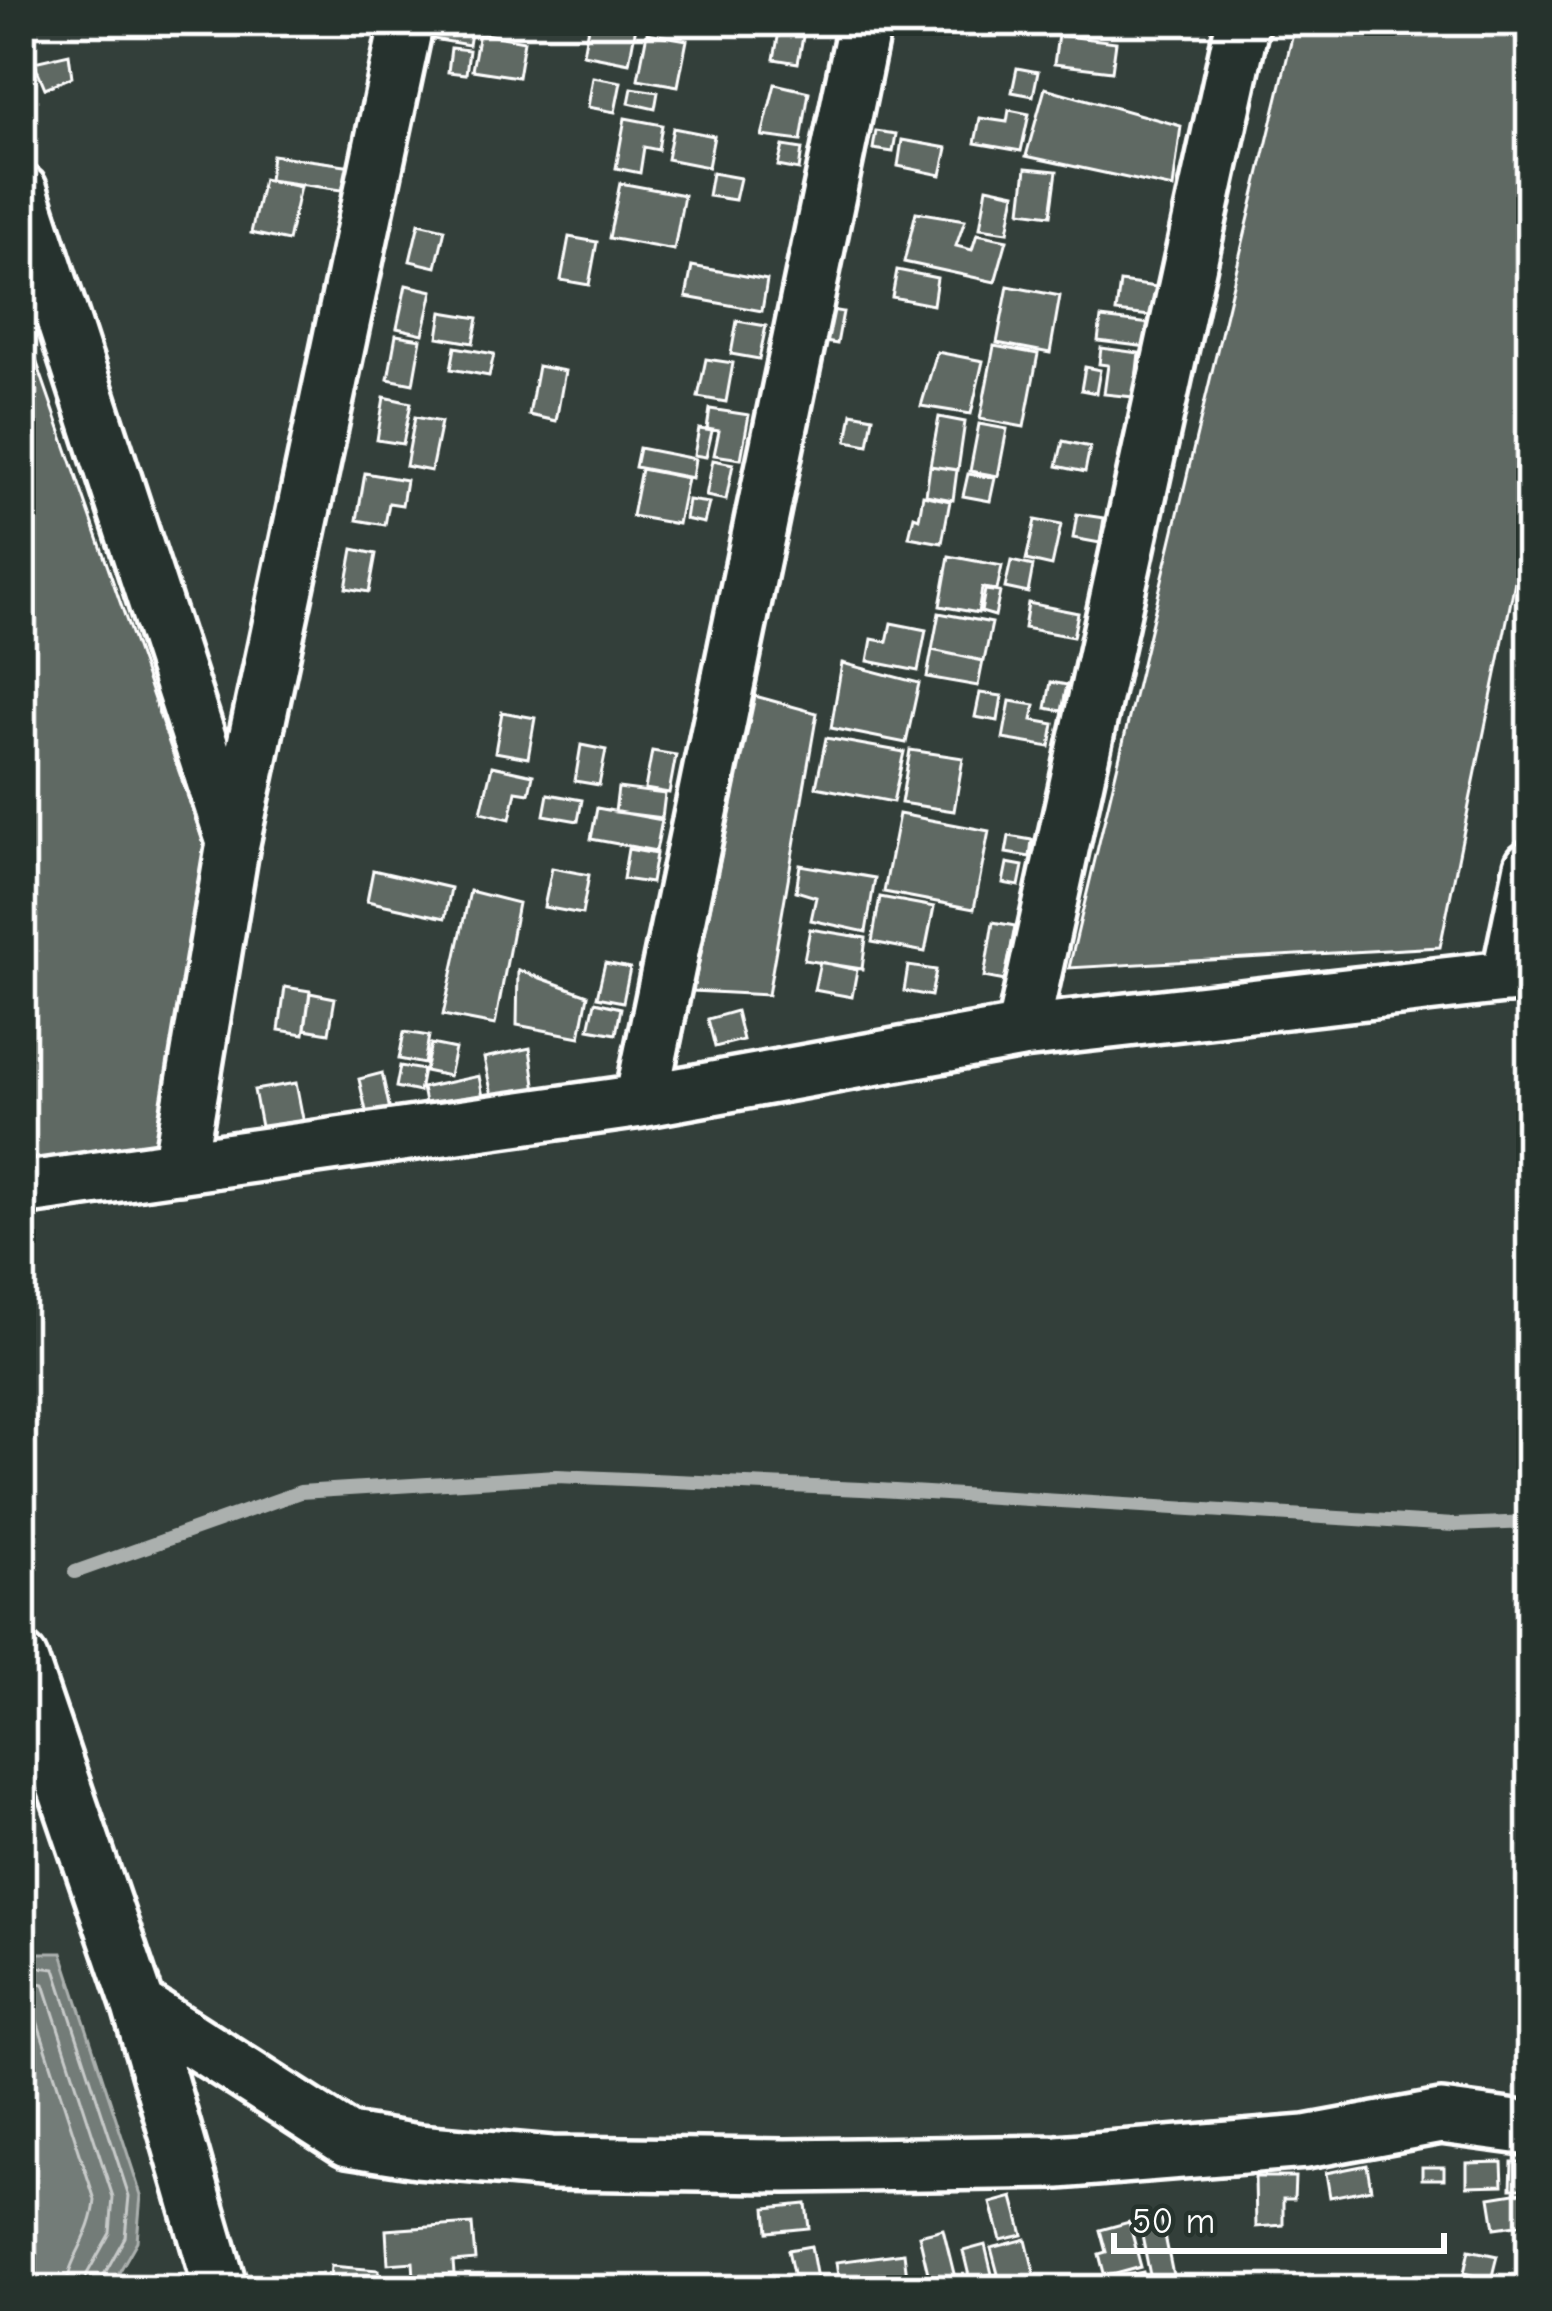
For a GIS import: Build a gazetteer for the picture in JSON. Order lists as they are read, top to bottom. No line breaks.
{"scale_bar":"50 m"}
